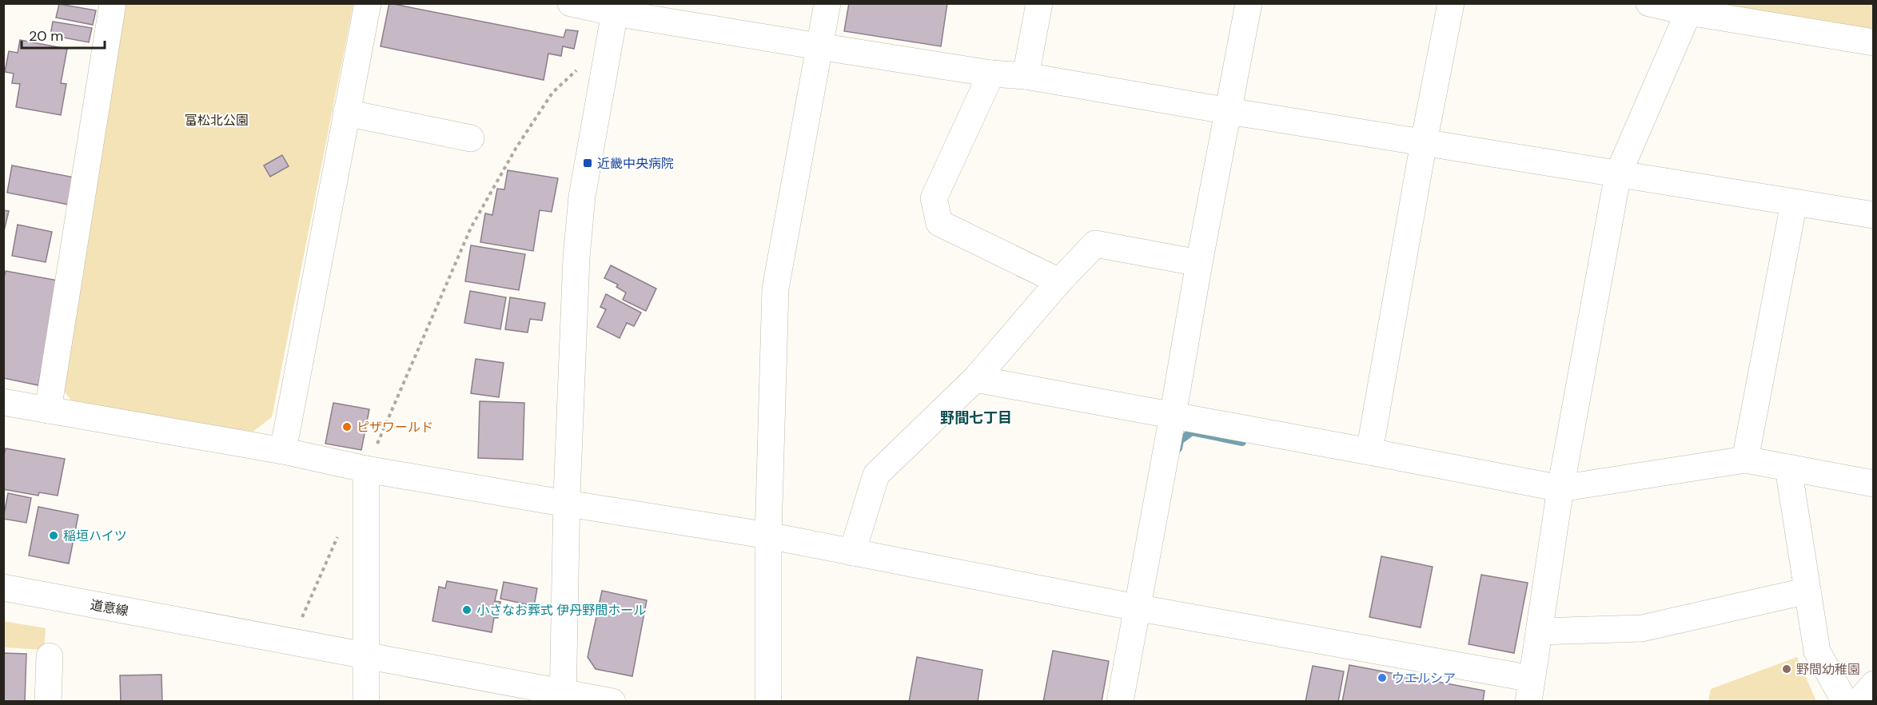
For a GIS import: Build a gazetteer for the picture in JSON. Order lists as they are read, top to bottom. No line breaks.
{"streets":{"street":["道意線"]},"districts":["野間七丁目"],"parks":["富松北公園"],"places":{"transit":["近畿中央病院"],"other":["ピザワールド","稲垣ハイツ","小さなお葬式 伊丹野間ホール","野間幼稚園","ウエルシア"]},"scale_bar":"20 m"}
